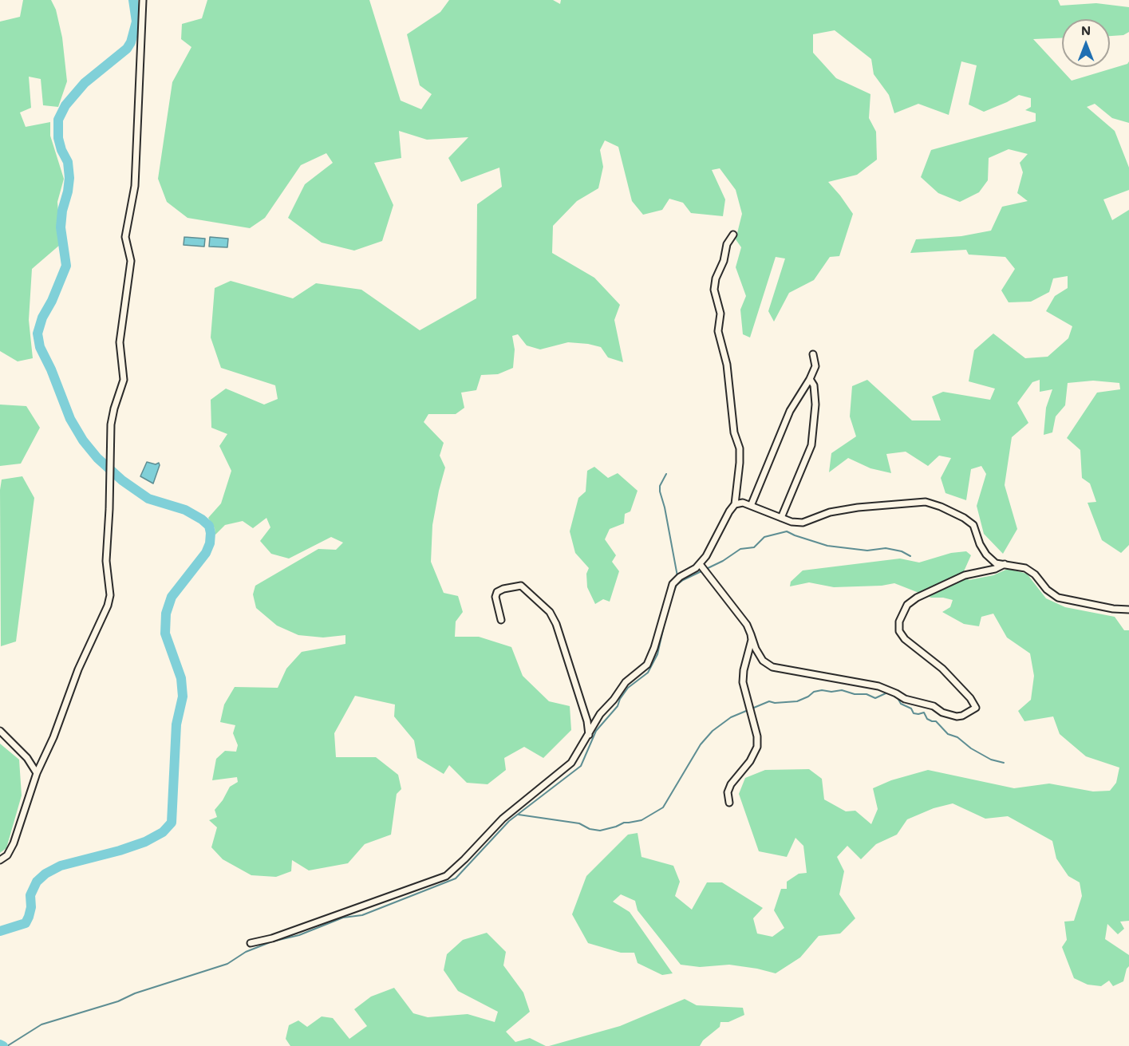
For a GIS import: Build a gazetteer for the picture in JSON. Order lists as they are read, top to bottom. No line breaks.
{"north":"top"}
